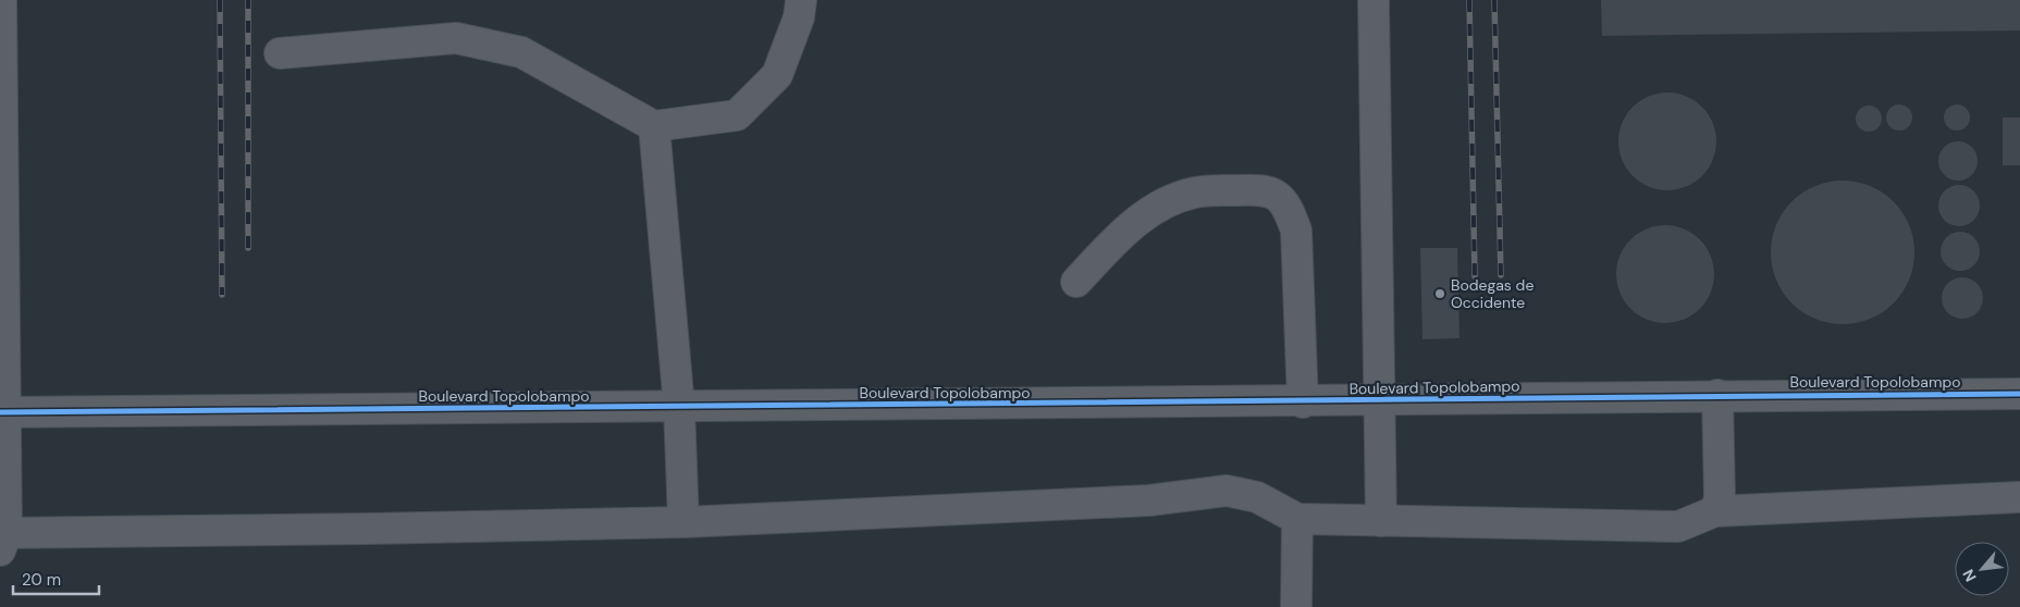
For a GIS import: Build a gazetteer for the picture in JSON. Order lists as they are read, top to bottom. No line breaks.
{"streets":{"street":["Boulevard Topolobampo"]},"places":["Bodegas de Occidente"],"scale_bar":"20 m","north":"bottom left"}
